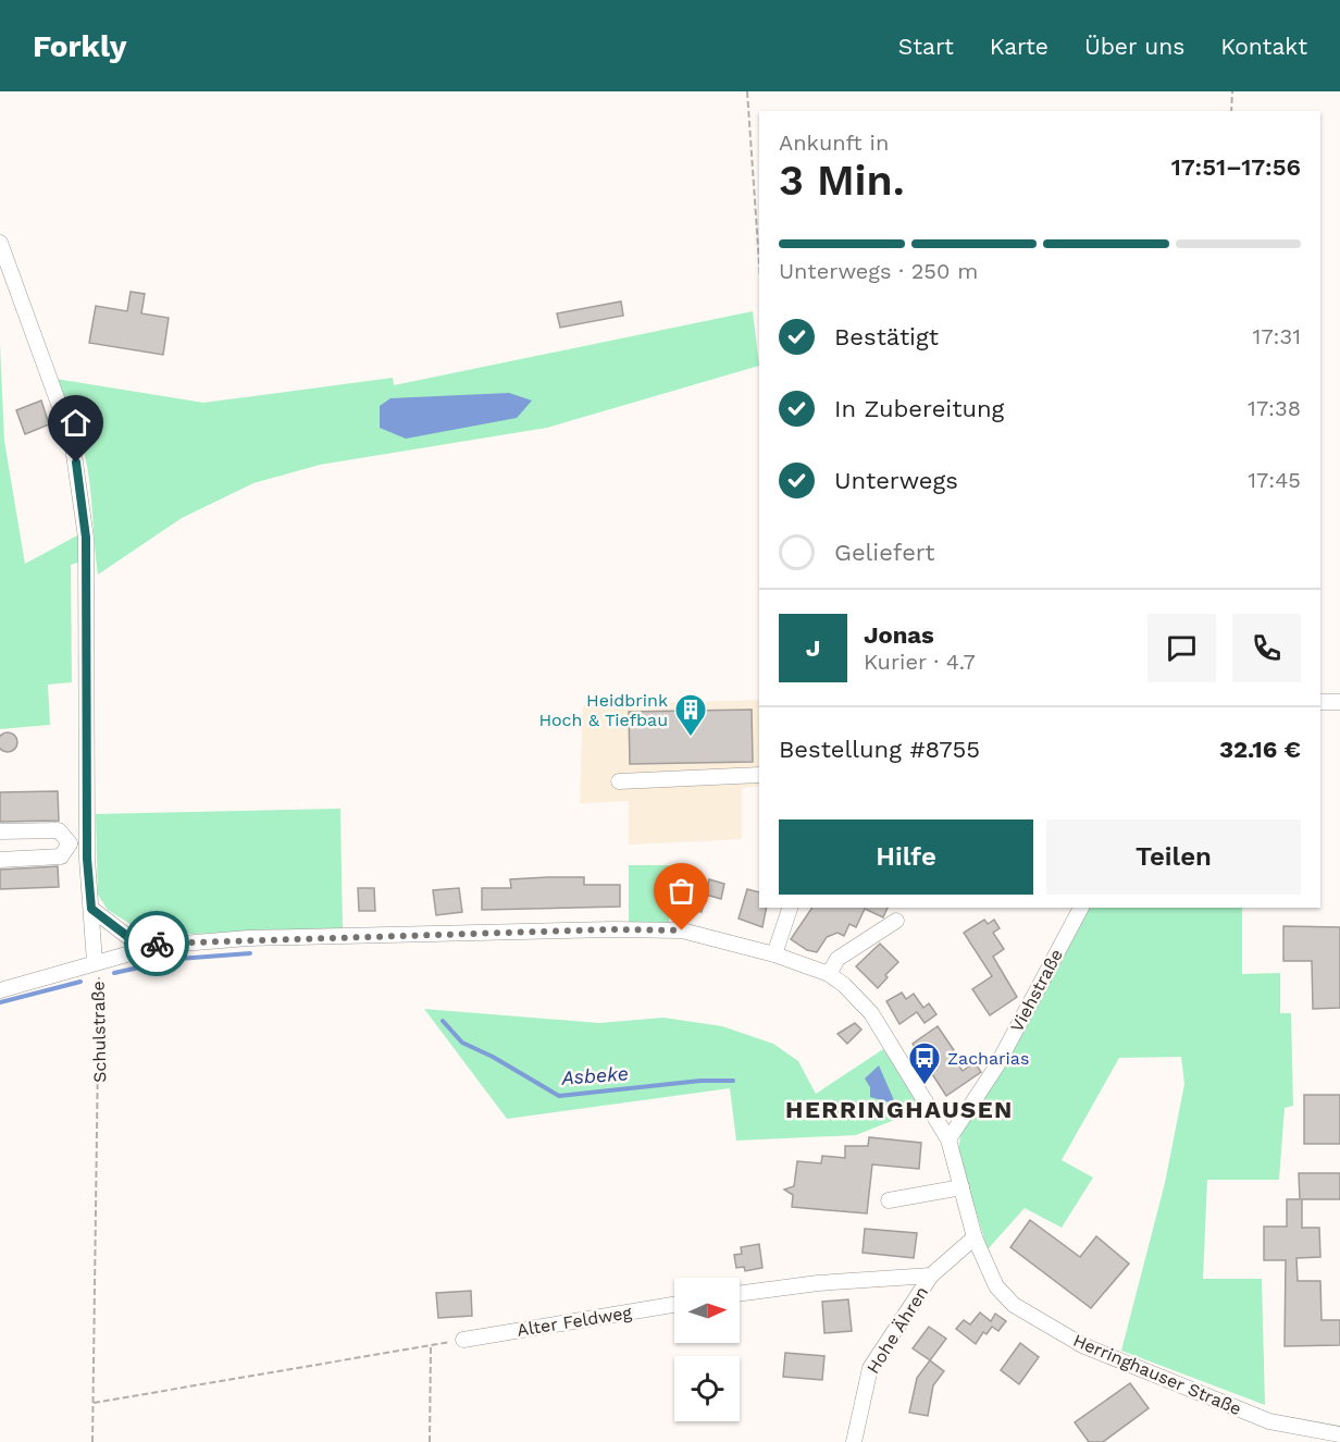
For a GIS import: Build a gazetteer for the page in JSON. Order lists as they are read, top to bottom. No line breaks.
{"streets":{"street":["Viehstraße","Schulstraße","Alter Feldweg","Hohe Ähren","Herringhauser Straße"]},"crossings":[["Viehstraße","Herringhauser Straße"],["Schulstraße","Herringhauser Straße"],["Hohe Ähren","Herringhauser Straße"]],"districts":["HERRINGHAUSEN"],"water":["Asbeke"],"places":{"building":["Heidbrink Hoch & Tiefbau"],"bus stop":["Zacharias"]},"north":"right","page":{"header":"Forkly","nav":["Start","Karte","Über uns","Kontakt"],"heading":["3 Min.","Ankunft in","17:51–17:56"],"panel":["Jonas","Kurier · 4.7","Bestellung #8755","32.16 €"],"bar":"Unterwegs · 250 m","list":[["Bestätigt","17:31"],["In Zubereitung","17:38"],["Unterwegs","17:45"],"Geliefert"],"round":"J","buttons":["Hilfe","Teilen"]}}
